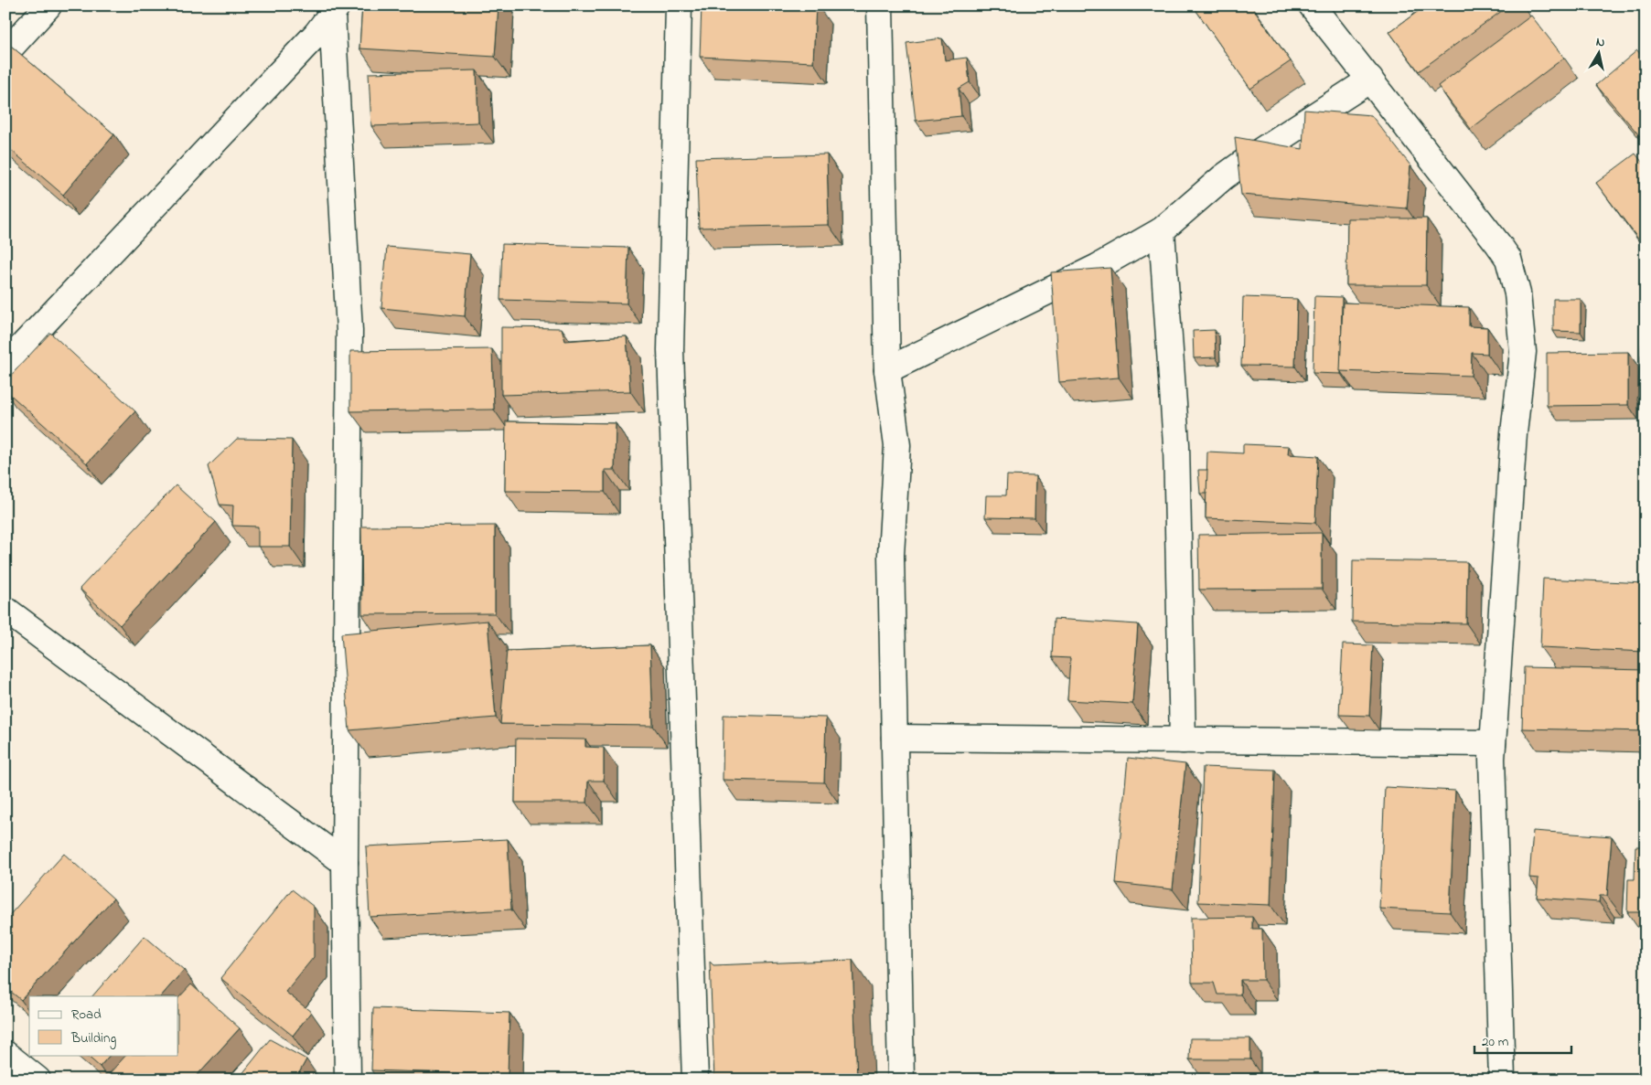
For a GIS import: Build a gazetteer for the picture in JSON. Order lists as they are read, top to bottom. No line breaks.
{"legend":["Road","Building"],"scale_bar":"20 m","north":"top"}
